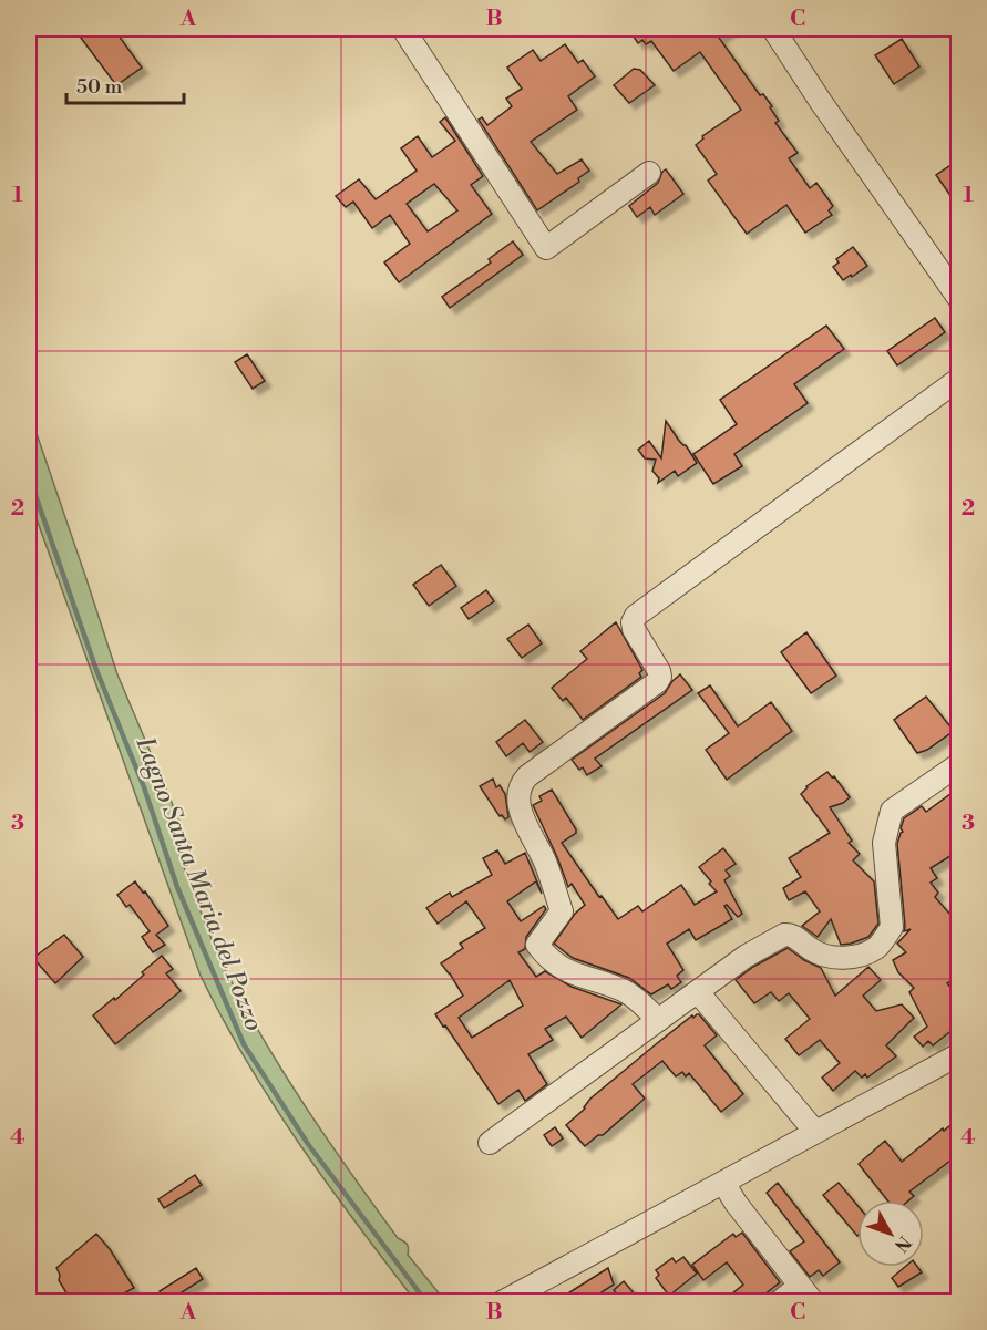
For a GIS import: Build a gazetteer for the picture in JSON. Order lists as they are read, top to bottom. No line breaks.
{"water":["Lagno Santa Maria del Pozzo"],"scale_bar":"50 m","north":"bottom right","grid":{"columns":["A","B","C"],"rows":["1","2","3","4"]}}
